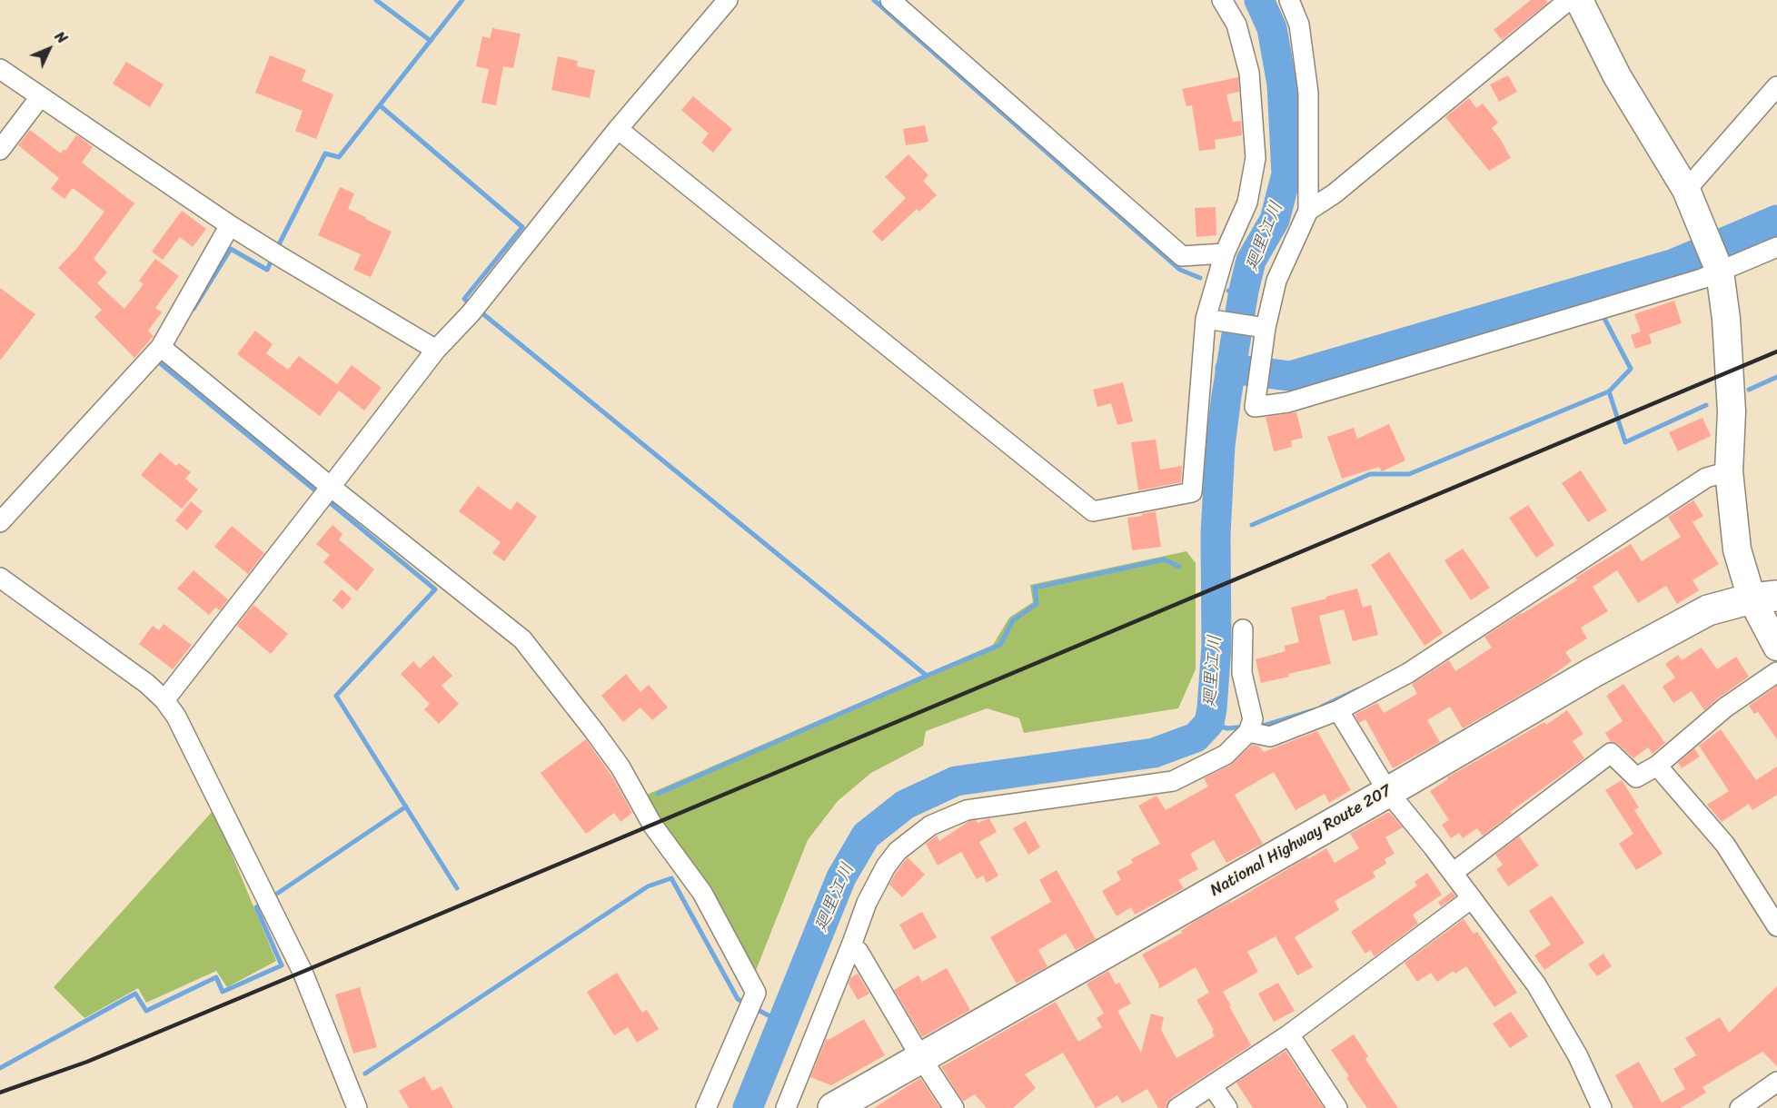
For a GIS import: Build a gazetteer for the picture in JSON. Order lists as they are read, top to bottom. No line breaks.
{"streets":{"highway":["National Highway Route 207"]},"water":["廻里江川"],"north":"top right"}
